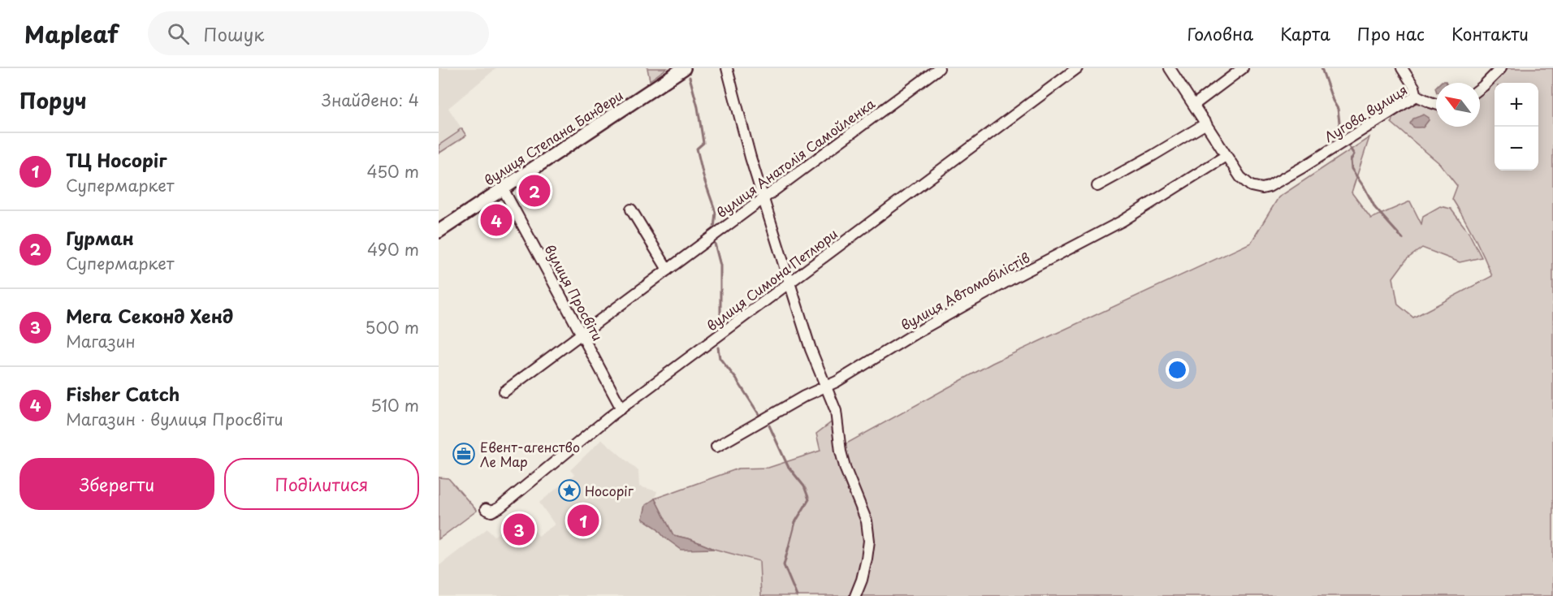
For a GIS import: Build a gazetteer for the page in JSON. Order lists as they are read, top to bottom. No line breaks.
{"streets":{"street":["Лугова вулиця","вулиця Степана Бандери","вулиця Анатолія Самойленка","вулиця Симона Петлюри","вулиця Автомобілістів","вулиця Просвіти"]},"crossings":[["Лугова вулиця","вулиця Автомобілістів"],["вулиця Степана Бандери","вулиця Просвіти"],["вулиця Анатолія Самойленка","вулиця Просвіти"],["вулиця Симона Петлюри","вулиця Просвіти"]],"places":{"office":["Евент-агенство Ле Мар"],"place":["Носоріг"]},"north":"top left","page":{"header":"Mapleaf","search":"Пошук","nav":["Головна","Карта","Про нас","Контакти"],"heading":["Поруч","Знайдено: 4"],"map_buttons":["+","−"],"list":[{"mark":"1","name":"ТЦ Носоріг","note":"Супермаркет","value":"450 m"},{"mark":"2","name":"Гурман","note":"Супермаркет","value":"490 m"},{"mark":"3","name":"Мега Cеконд Хенд","note":"Магазин","value":"500 m"},{"mark":"4","name":"Fisher Catch","note":"Магазин · вулиця Просвіти","value":"510 m"}],"pins":["2","4","1","3"],"buttons":["Зберегти","Поділитися"]}}
